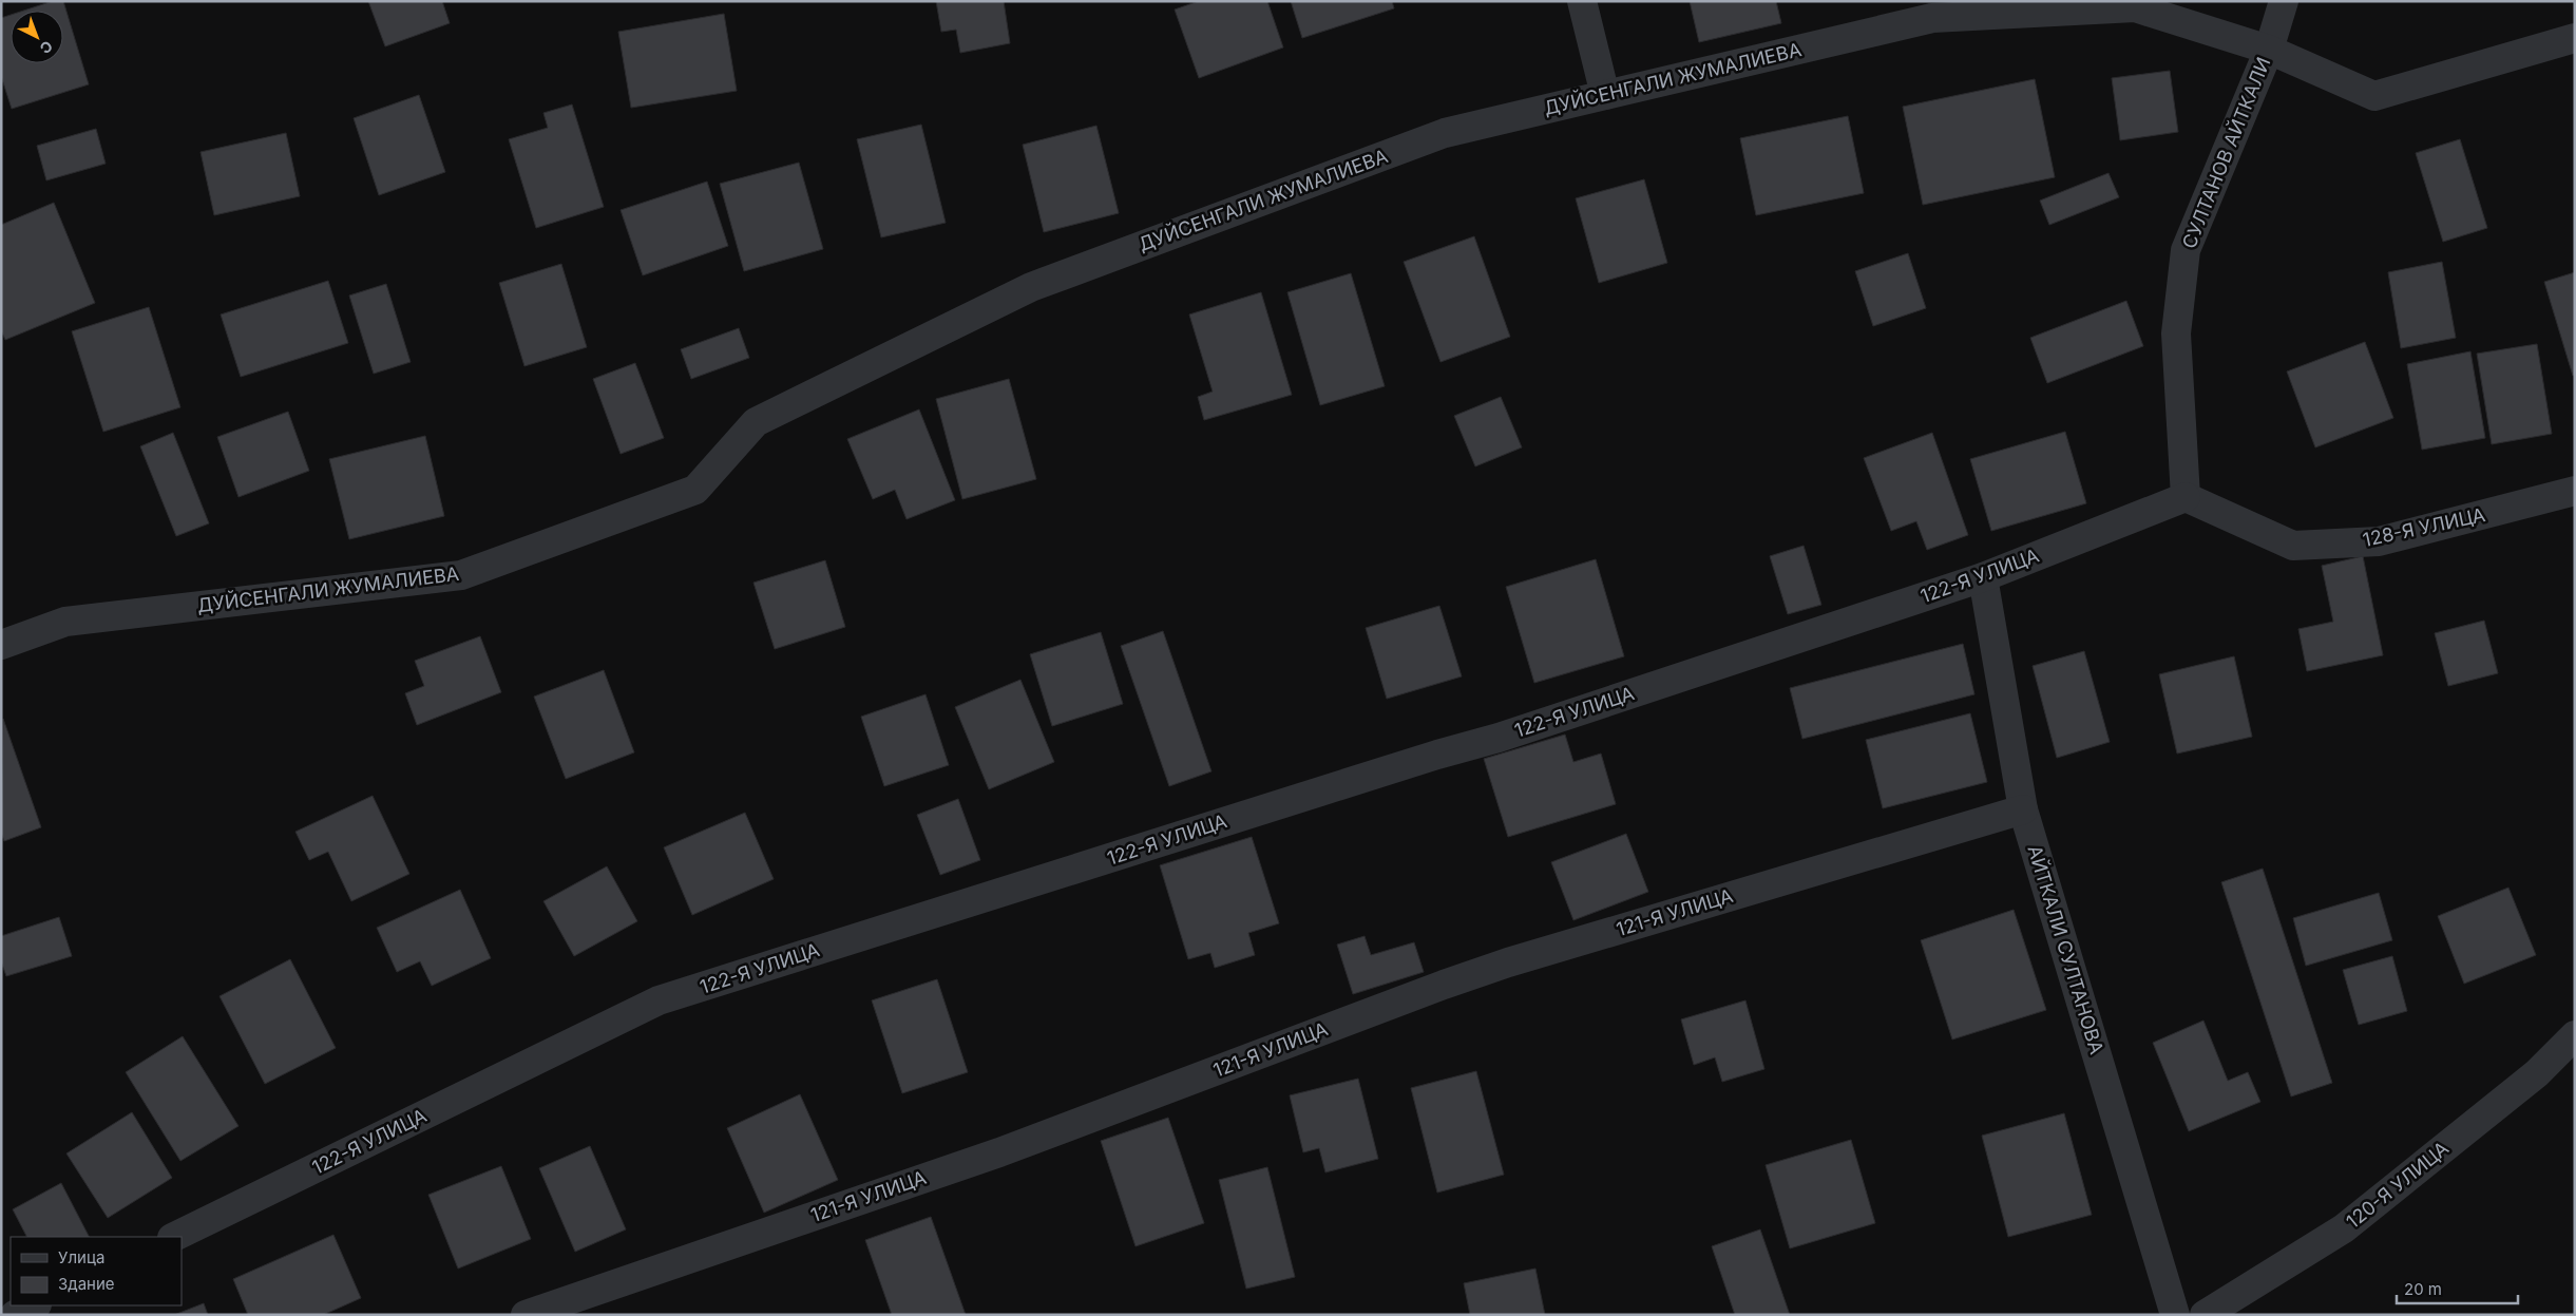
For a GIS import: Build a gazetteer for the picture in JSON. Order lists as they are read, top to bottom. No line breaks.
{"streets":{"street":["ДУЙСЕНГАЛИ ЖУМАЛИЕВА","СУЛТАНОВ АЙТКАЛИ","128-Я УЛИЦА","122-Я УЛИЦА","121-Я УЛИЦА","АЙТКАЛИ СУЛТАНОВА","120-Я УЛИЦА"]},"crossings":[["ДУЙСЕНГАЛИ ЖУМАЛИЕВА","СУЛТАНОВ АЙТКАЛИ"],["СУЛТАНОВ АЙТКАЛИ","128-Я УЛИЦА"],["СУЛТАНОВ АЙТКАЛИ","122-Я УЛИЦА"],["128-Я УЛИЦА","122-Я УЛИЦА"],["122-Я УЛИЦА","АЙТКАЛИ СУЛТАНОВА"],["121-Я УЛИЦА","АЙТКАЛИ СУЛТАНОВА"]],"legend":["Улица","Здание"],"scale_bar":"20 m","north":"bottom right"}
